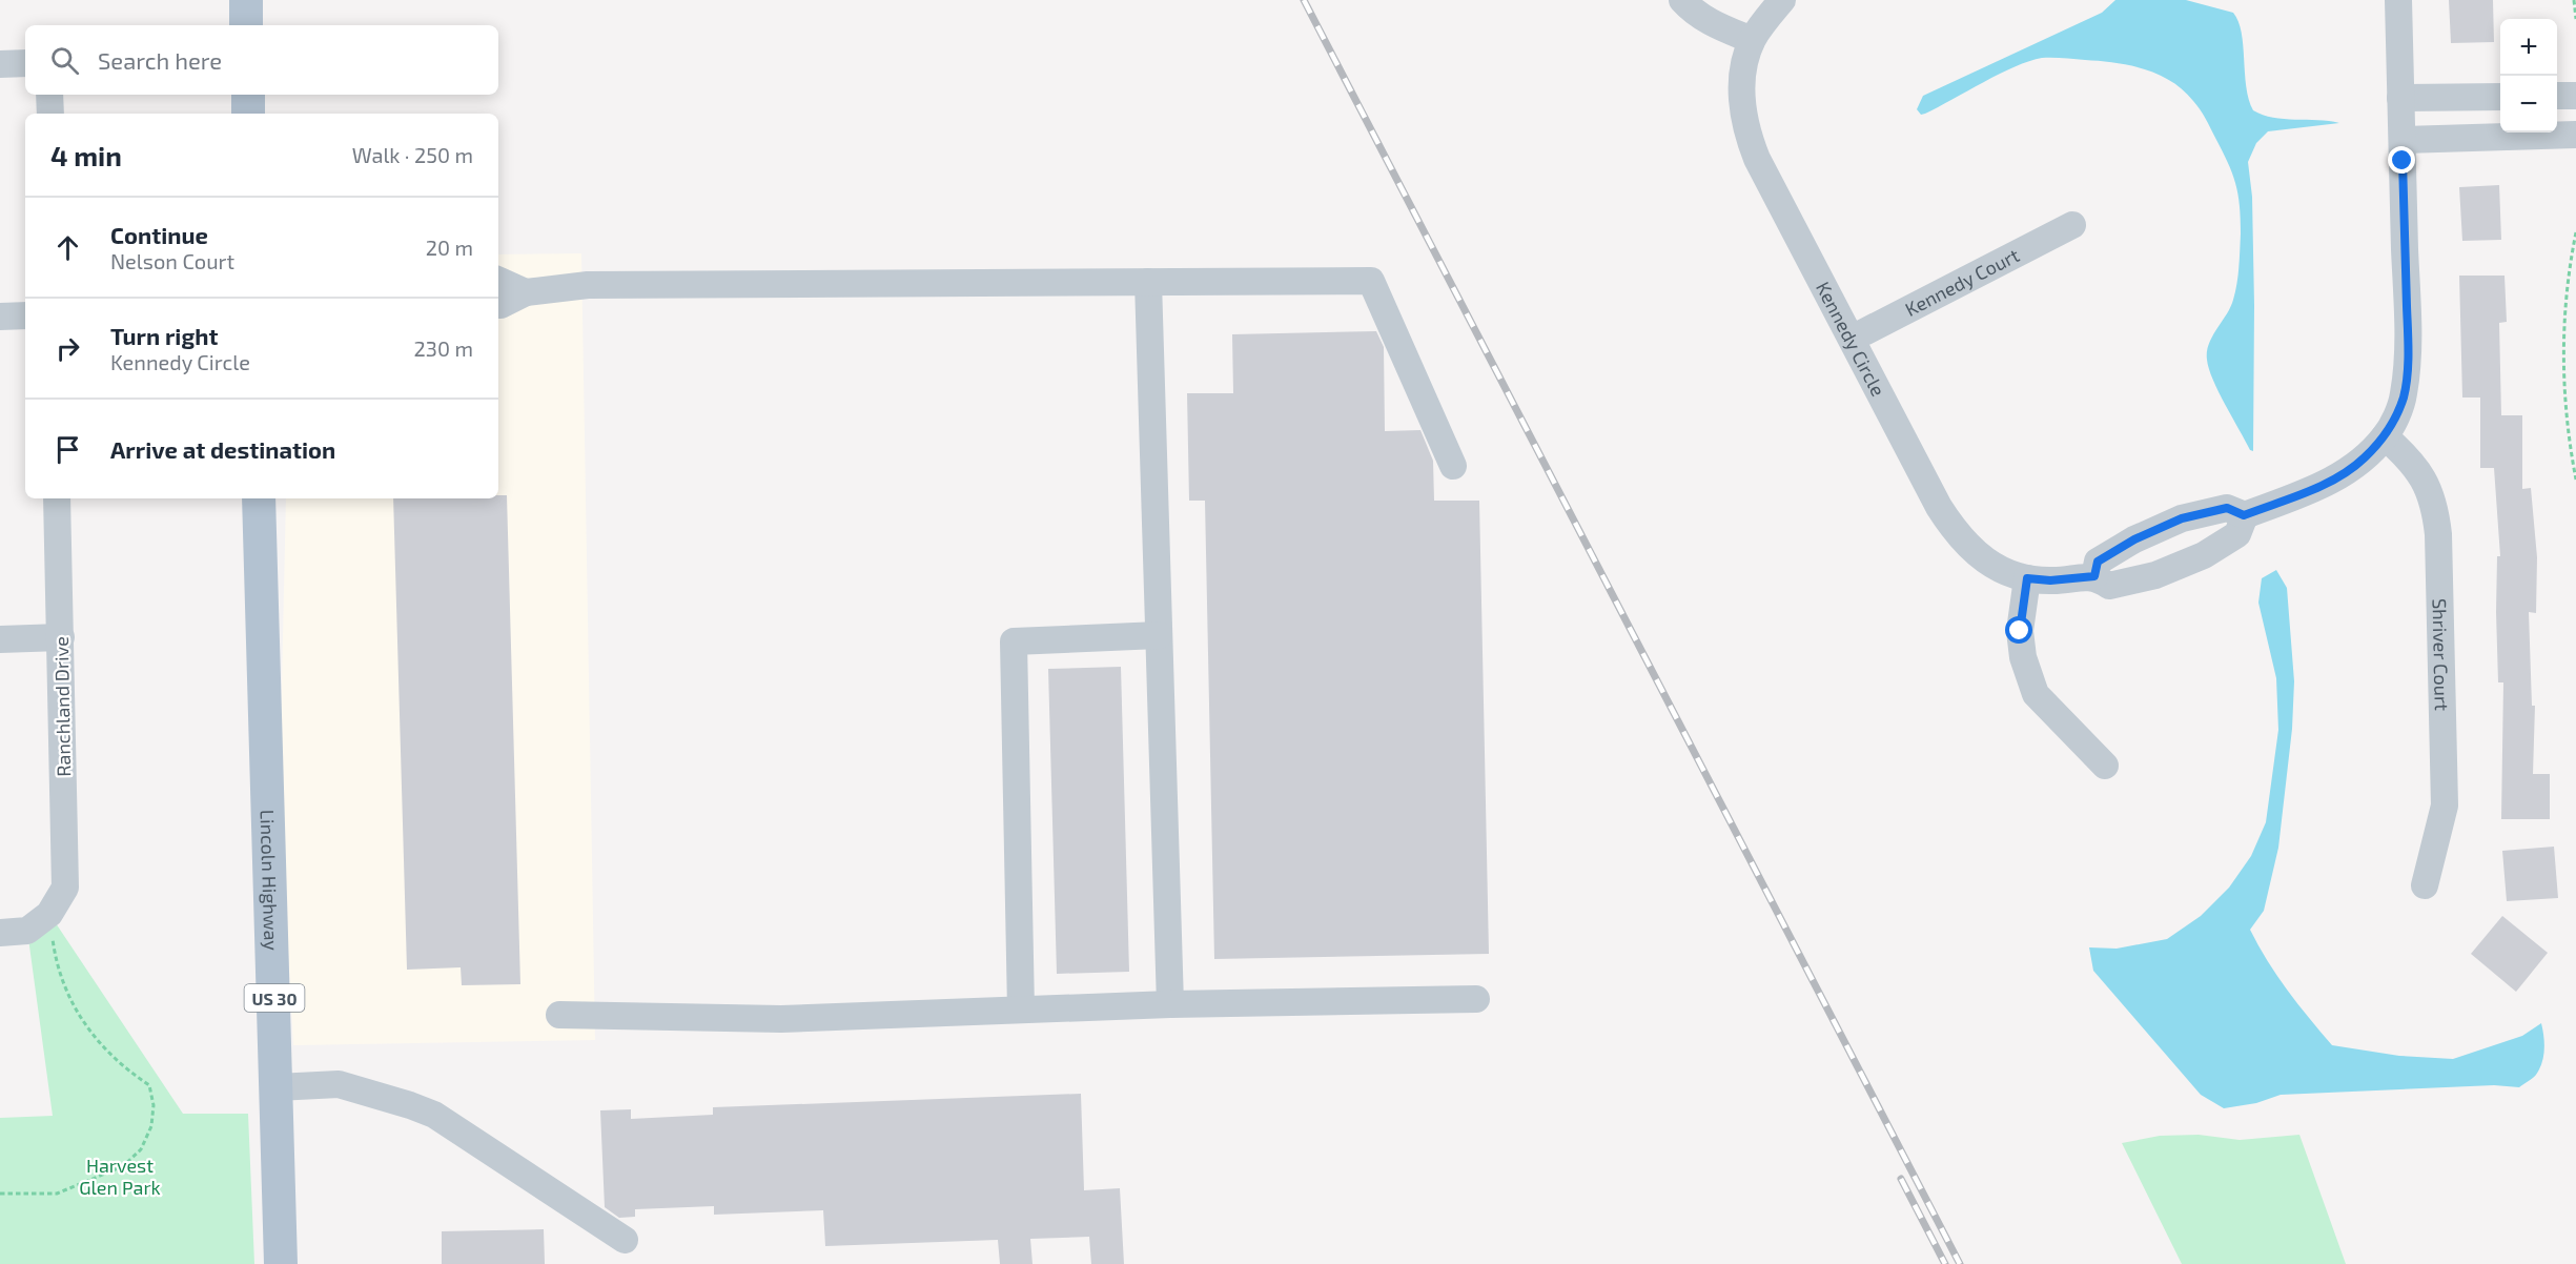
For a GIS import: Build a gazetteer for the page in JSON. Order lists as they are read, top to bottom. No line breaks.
{"streets":{"main road":["Lincoln Highway","US 30"],"street":["Kennedy Court","Kennedy Circle","Shriver Court","Ranchland Drive"]},"crossings":[["Kennedy Court","Kennedy Circle"]],"parks":["Harvest Glen Park"],"page":{"map_buttons":["+","−"],"search":"Search here","heading":["4 min","Walk · 250 m"],"list":[["Continue","Nelson Court","20 m"],["Turn right","Kennedy Circle","230 m"],"Arrive at destination"]}}
